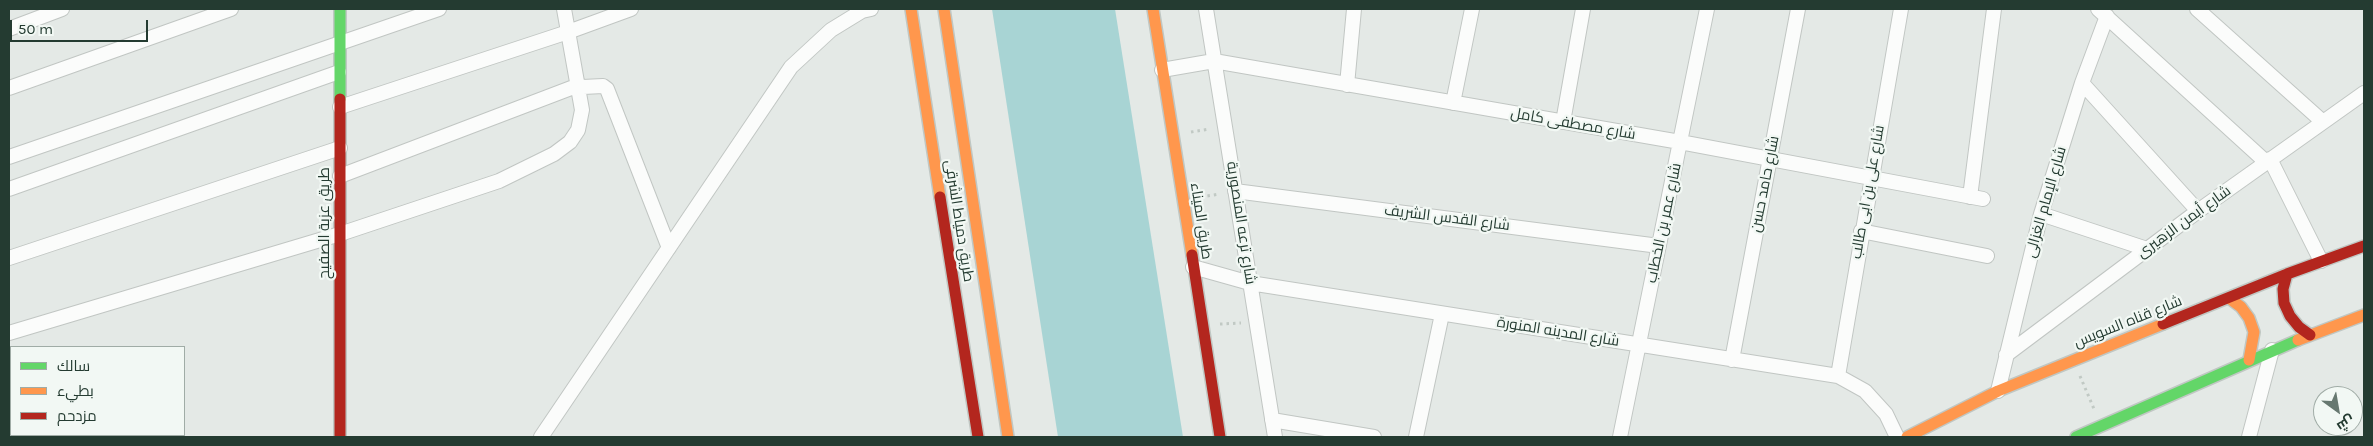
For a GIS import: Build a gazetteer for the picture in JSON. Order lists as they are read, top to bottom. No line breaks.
{"streets":{"main road":["طريق دمياط الشرقى","طريق الميناء","طريق عزبة الصفيح","شارع قناه السويس"],"street":["شارع مصطفى كامل","شارع حامد حسن","شارع على بن ابى طالب","شارع الإمام الغزالى","شارع القدس الشريف","شارع أيمن الزهيرى","شارع ترعه المنصورية","شارع عمر بن الخطاب","شارع المدينه المنورة"]},"crossings":[["شارع مصطفى كامل","شارع حامد حسن"],["شارع مصطفى كامل","شارع على بن ابى طالب"],["شارع مصطفى كامل","طريق الميناء"],["شارع مصطفى كامل","شارع ترعه المنصورية"],["شارع مصطفى كامل","شارع عمر بن الخطاب"],["شارع حامد حسن","شارع المدينه المنورة"],["شارع على بن ابى طالب","شارع المدينه المنورة"],["شارع الإمام الغزالى","شارع أيمن الزهيرى"],["شارع الإمام الغزالى","شارع قناه السويس"],["شارع القدس الشريف","شارع ترعه المنصورية"],["شارع القدس الشريف","شارع عمر بن الخطاب"],["طريق الميناء","شارع المدينه المنورة"],["شارع ترعه المنصورية","شارع المدينه المنورة"],["شارع عمر بن الخطاب","شارع المدينه المنورة"]],"legend":["سالك","بطيء","مزدحم"],"scale_bar":"50 m","north":"bottom right"}
